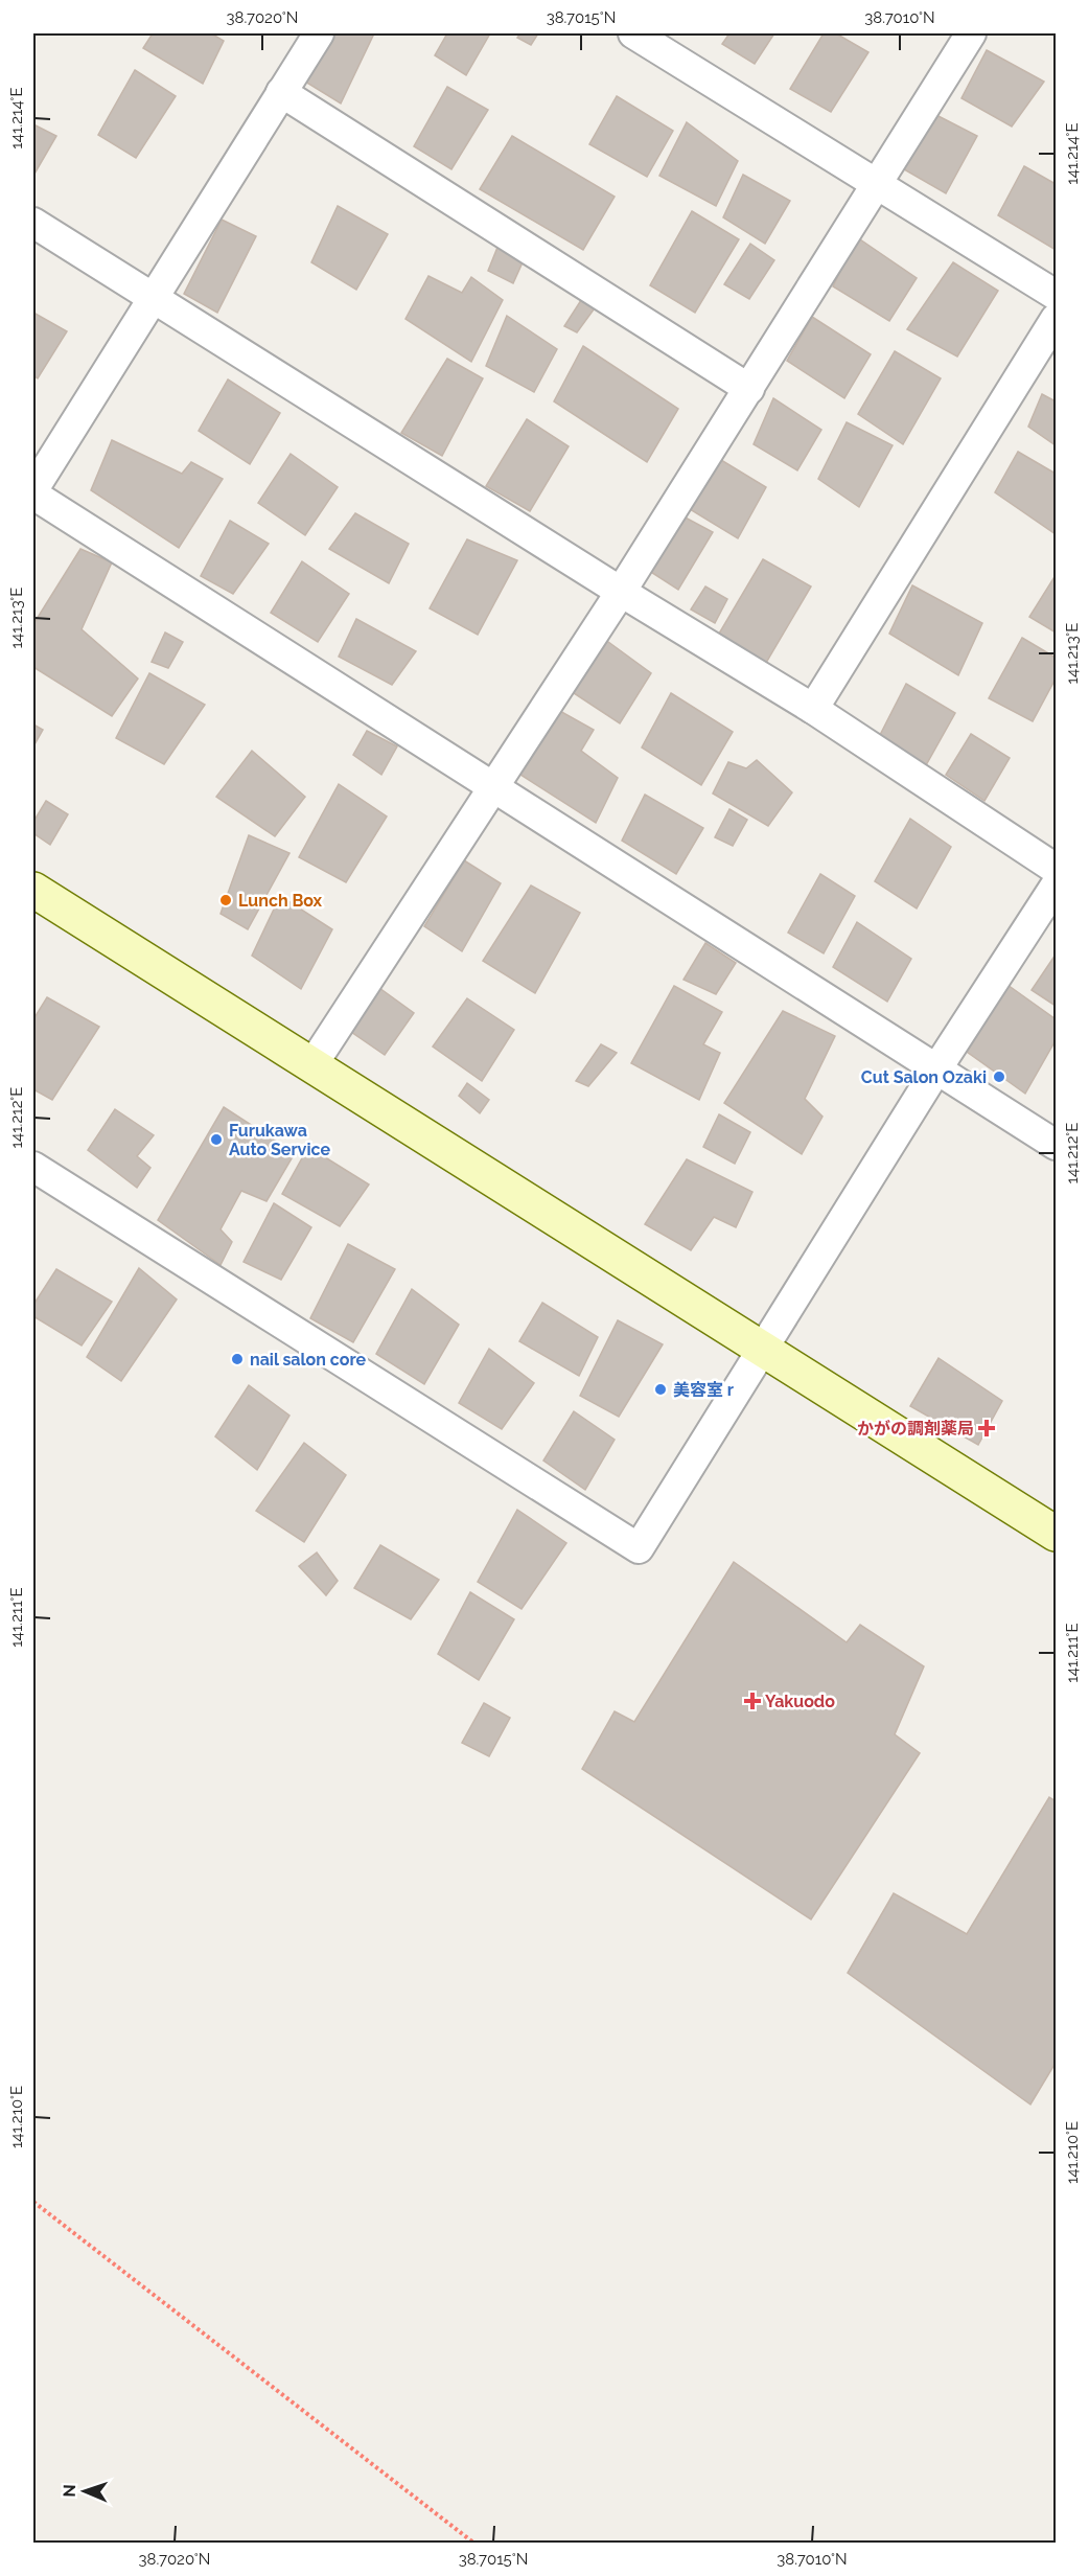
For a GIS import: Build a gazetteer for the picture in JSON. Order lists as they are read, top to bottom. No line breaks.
{"places":{"other":["Lunch Box","Cut Salon Ozaki","Furukawa Auto Service","nail salon core","美容室 r"],"health":["かがの調剤薬局","Yakuodo"]},"north":"left","coordinates":["38.7020°N","38.7015°N","38.7010°N","141.214°E","141.213°E","141.212°E","141.211°E","141.210°E"]}
